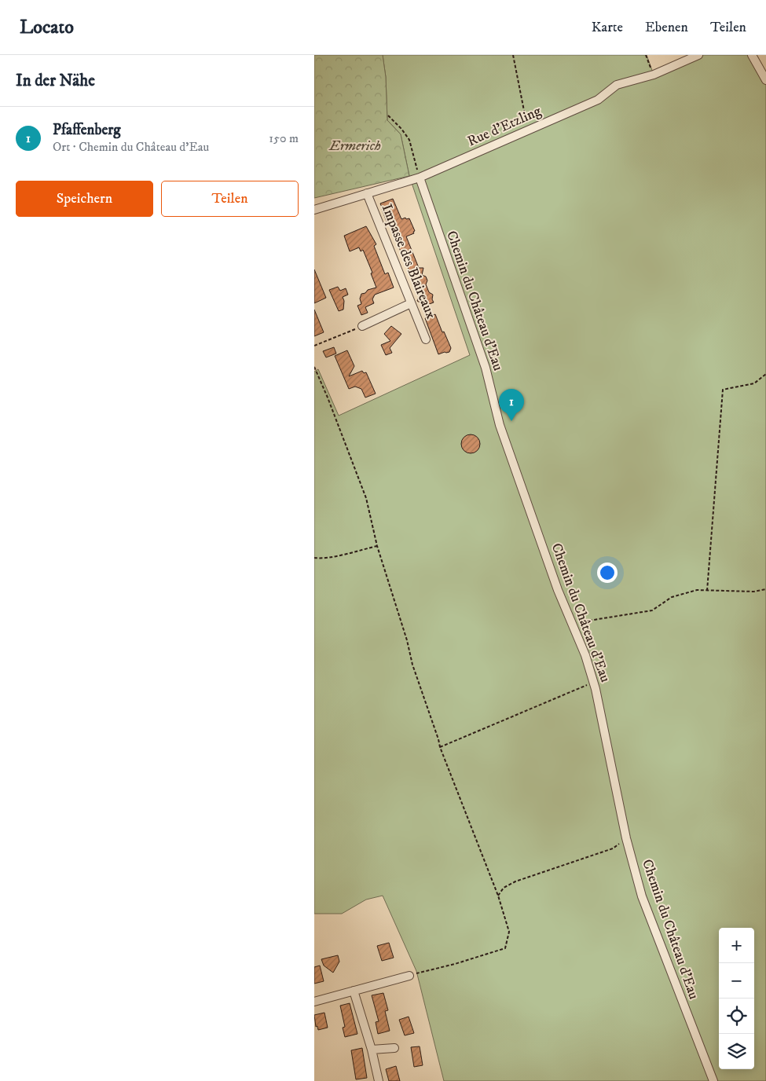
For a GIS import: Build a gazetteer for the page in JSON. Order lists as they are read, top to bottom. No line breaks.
{"streets":{"street":["Rue d'Etzling","Impasse des Blaireaux","Chemin du Château d'Eau"]},"crossings":[["Rue d'Etzling","Impasse des Blaireaux"],["Rue d'Etzling","Chemin du Château d'Eau"]],"parks":["Ermerich"],"page":{"header":"Locato","nav":["Karte","Ebenen","Teilen"],"heading":"In der Nähe","list":[{"mark":"1","name":"Pfaffenberg","note":"Ort · Chemin du Château d'Eau","value":"150 m"}],"buttons":["Speichern","Teilen"],"pins":"1","map_buttons":["+","−"]}}
